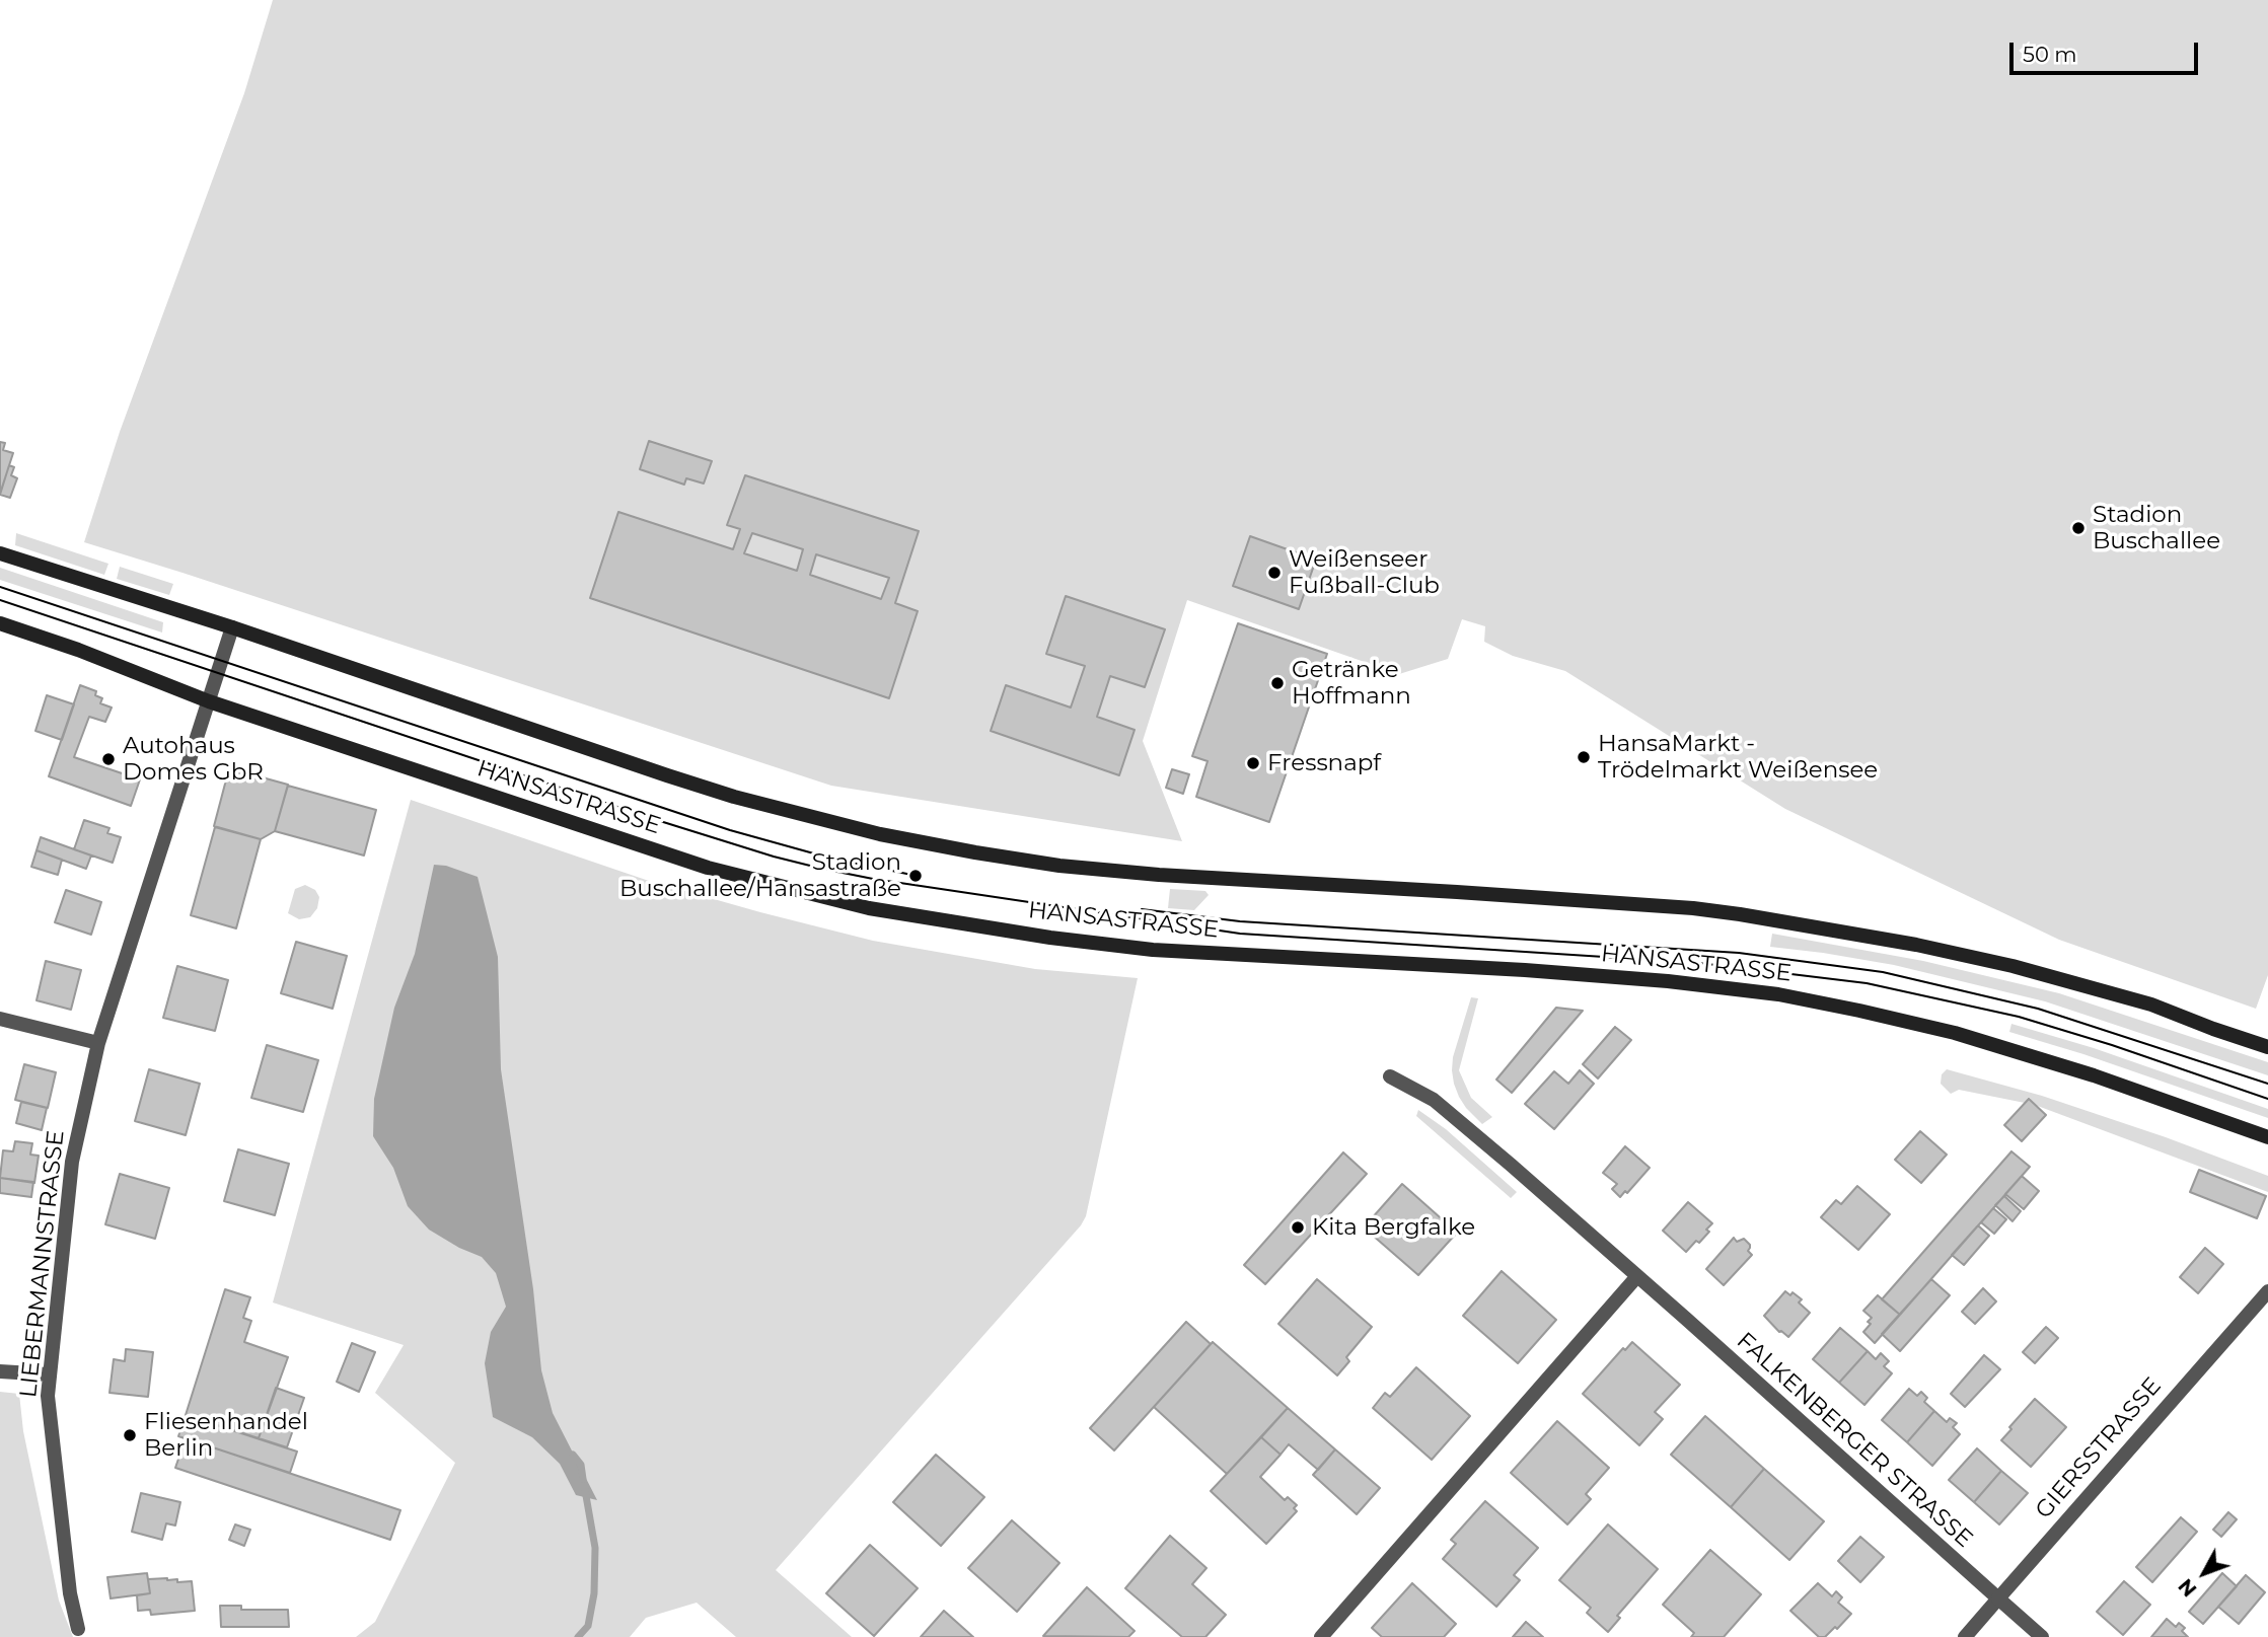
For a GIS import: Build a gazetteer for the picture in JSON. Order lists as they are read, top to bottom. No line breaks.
{"streets":{"main road":["HANSASTRASSE"],"street":["LIEBERMANNSTRASSE","FALKENBERGER STRASSE","GIERSSTRASSE"]},"crossings":[["HANSASTRASSE","LIEBERMANNSTRASSE"],["FALKENBERGER STRASSE","GIERSSTRASSE"]],"places":["Stadion Buschallee","Weißenseer Fußball-Club","Getränke Hoffmann","HansaMarkt - Trödelmarkt Weißensee","Autohaus Domes GbR","Fressnapf","Stadion Buschallee/Hansastraße","Kita Bergfalke","Fliesenhandel Berlin"],"scale_bar":"50 m","north":"bottom left"}
